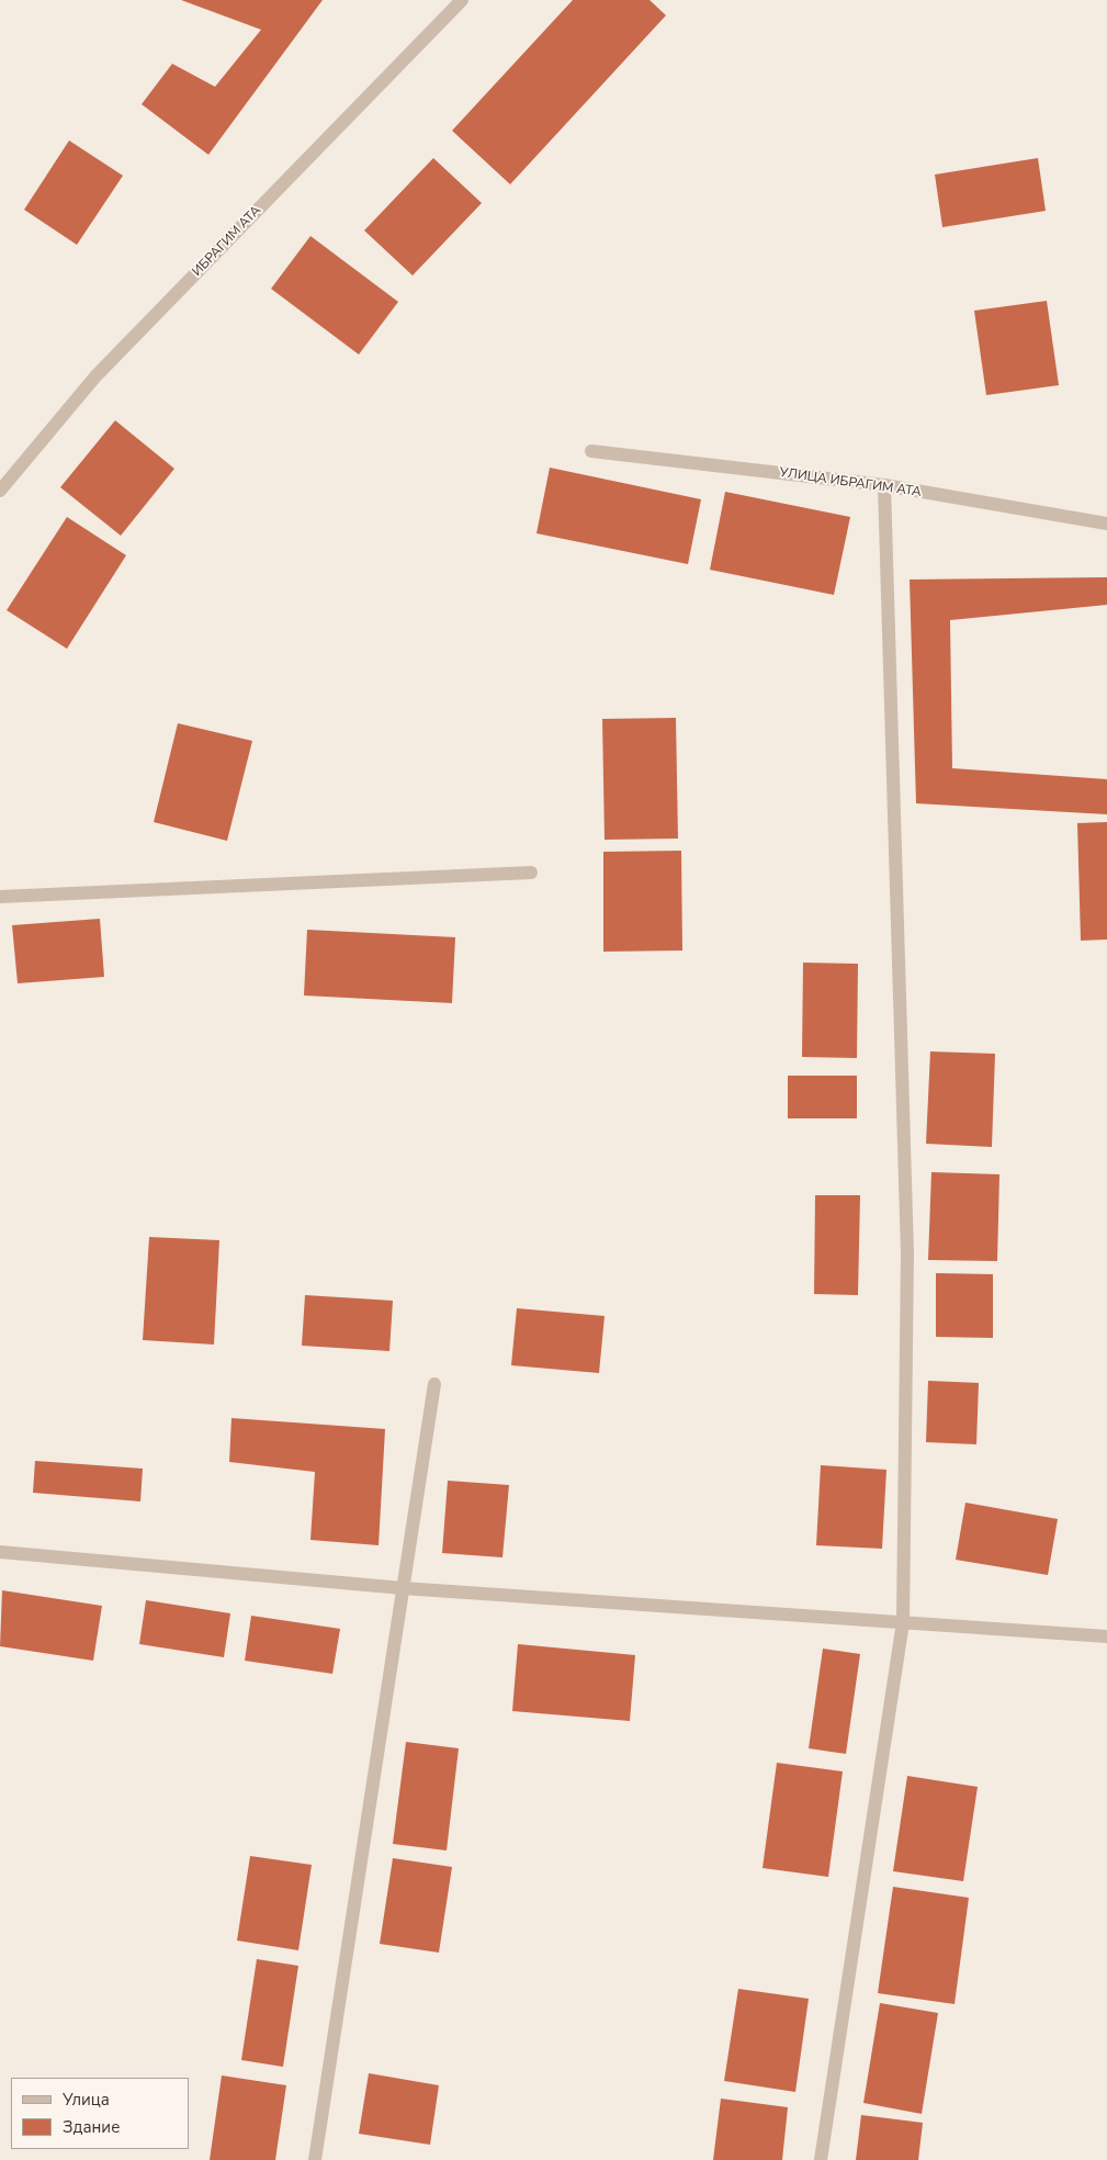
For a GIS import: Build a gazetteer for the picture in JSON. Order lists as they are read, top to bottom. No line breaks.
{"streets":{"street":["ИБРАГИМ АТА","УЛИЦА ИБРАГИМ АТА"]},"legend":["Улица","Здание"]}
